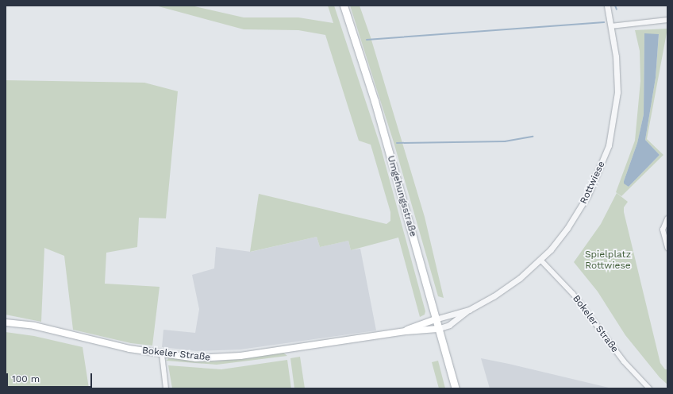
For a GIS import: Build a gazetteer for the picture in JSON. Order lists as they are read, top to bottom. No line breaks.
{"streets":{"main road":["Umgehungsstraße","Bokeler Straße"],"street":["Rottwiese"]},"crossings":[["Rottwiese","Umgehungsstraße"],["Rottwiese","Bokeler Straße"],["Umgehungsstraße","Bokeler Straße"]],"parks":["Spielplatz Rottwiese"],"scale_bar":"100 m"}
